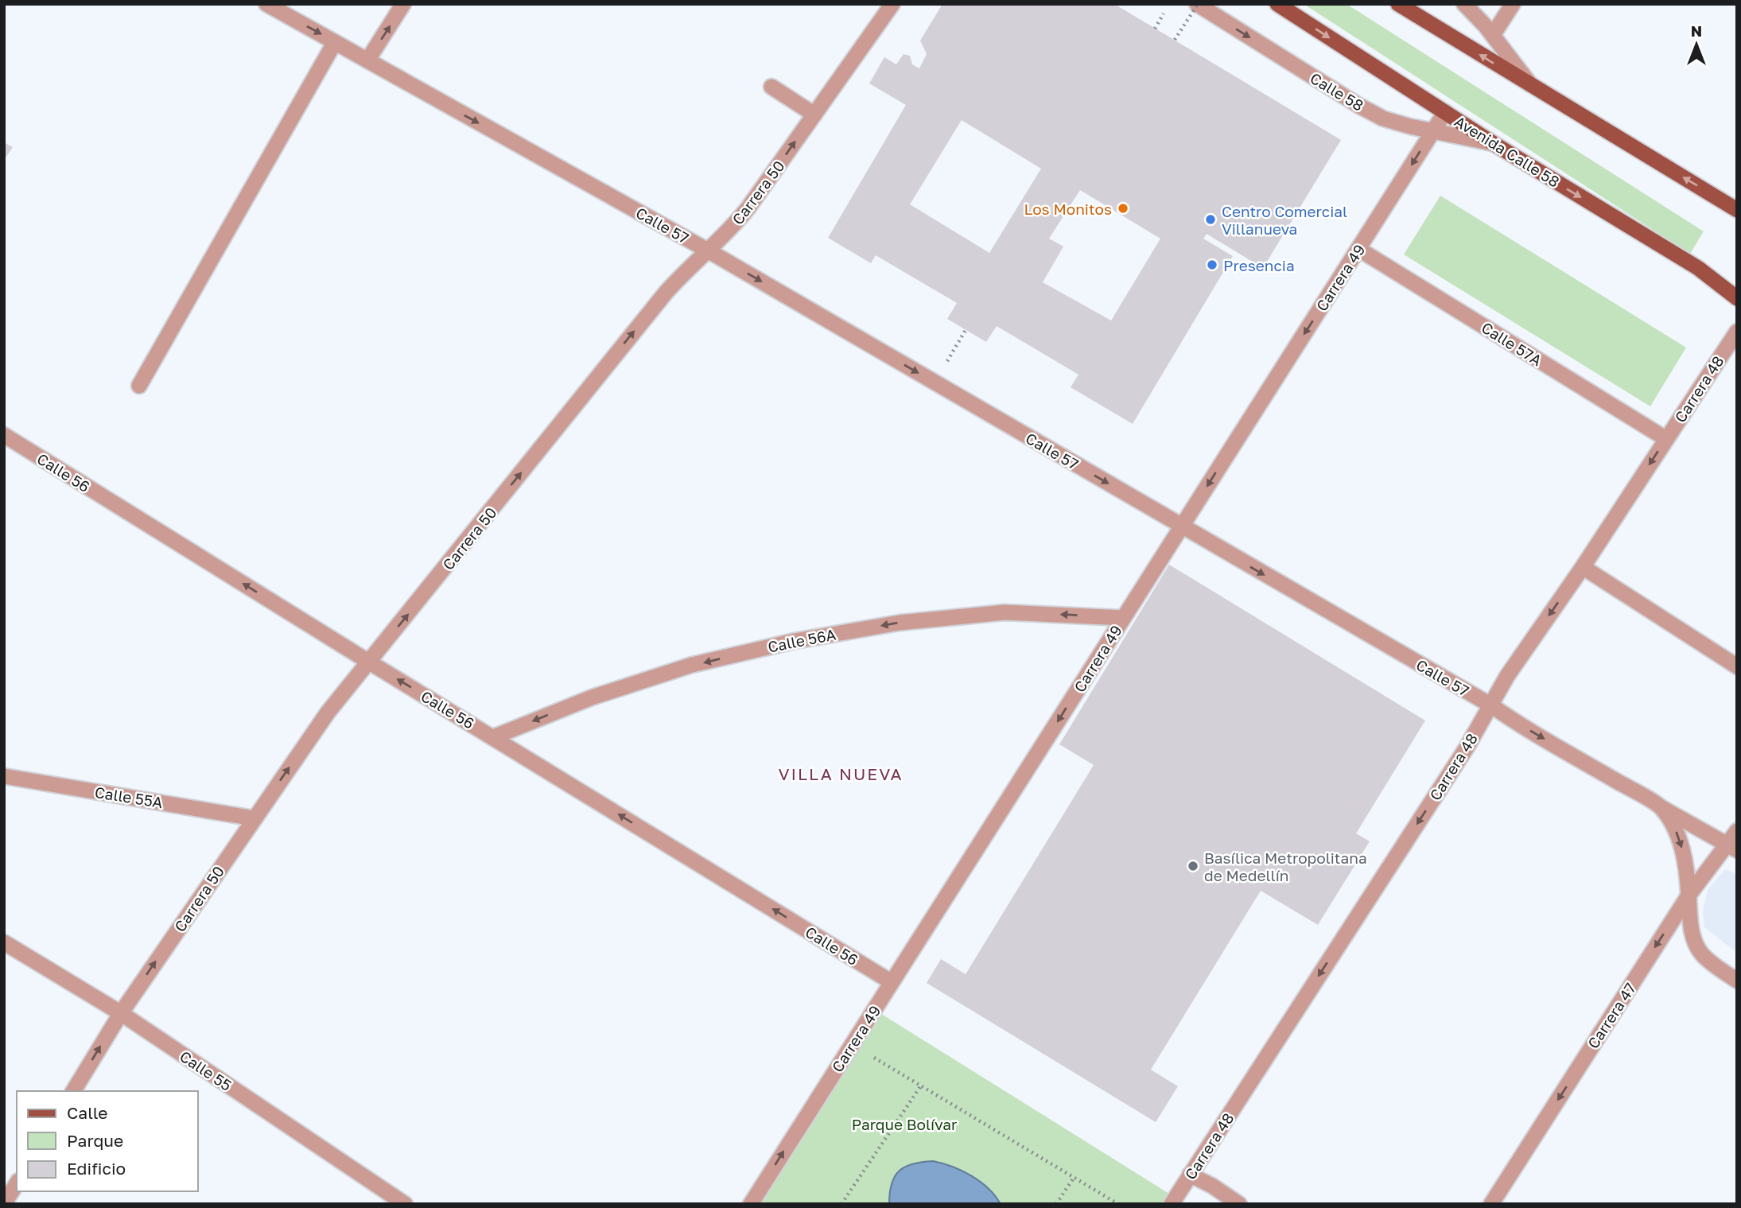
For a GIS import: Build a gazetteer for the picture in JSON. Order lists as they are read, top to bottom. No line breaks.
{"streets":{"main road":["Avenida Calle 58"],"street":["Calle 58","Carrera 50","Calle 57","Carrera 49","Calle 57A","Carrera 48","Calle 56","Calle 56A","Calle 55A","Carrera 47","Calle 55"]},"crossings":[["Calle 58","Avenida Calle 58"],["Calle 58","Carrera 49"],["Avenida Calle 58","Carrera 49"],["Carrera 50","Calle 57"],["Carrera 50","Calle 56"],["Carrera 50","Calle 55A"],["Carrera 50","Calle 55"],["Calle 57","Carrera 49"],["Calle 57","Carrera 48"],["Calle 57","Carrera 47"],["Carrera 49","Calle 57A"],["Carrera 49","Calle 56"],["Carrera 49","Calle 56A"],["Calle 57A","Carrera 48"],["Calle 56","Calle 56A"]],"one_way":["Calle 58","Carrera 50","Calle 57","Carrera 48","Calle 56","Calle 56A","Carrera 47"],"districts":["VILLA NUEVA"],"parks":["Parque Bolívar"],"places":["Los Monitos","Centro Comercial Villanueva","Presencia","Basílica Metropolitana de Medellín"],"legend":["Calle","Parque","Edificio"],"north":"top"}
